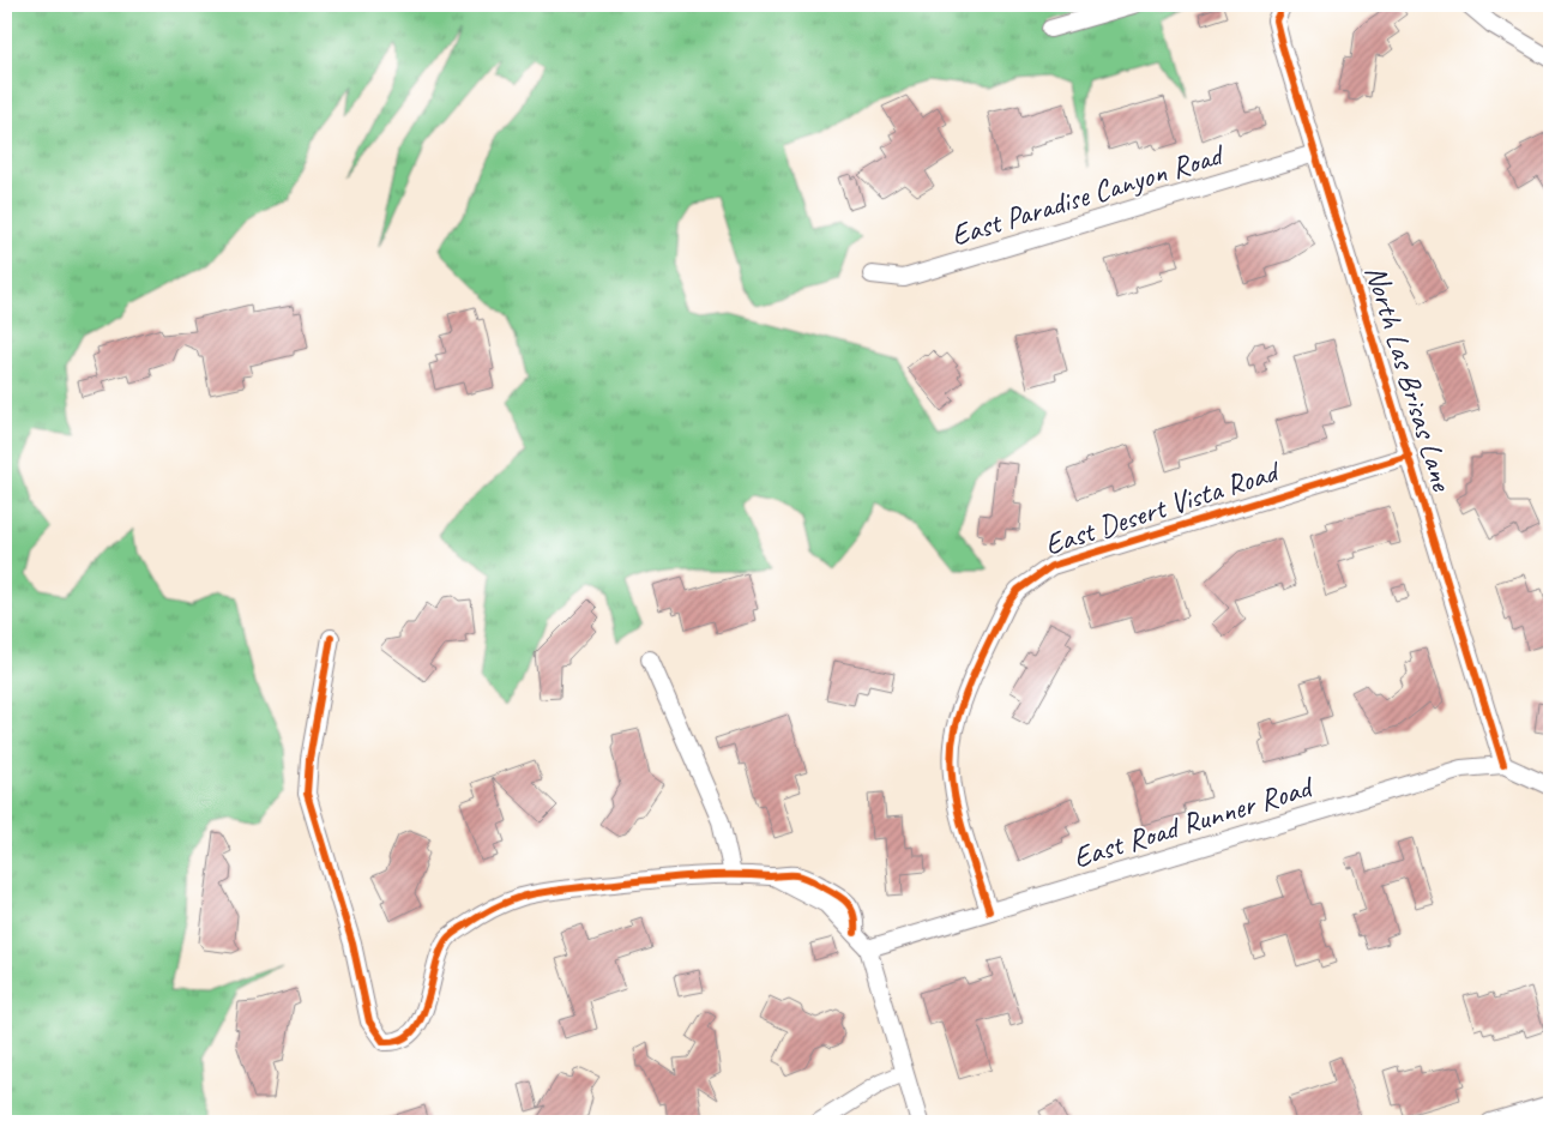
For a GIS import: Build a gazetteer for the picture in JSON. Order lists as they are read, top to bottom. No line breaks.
{"streets":{"street":["East Paradise Canyon Road","North Las Brisas Lane","East Desert Vista Road","East Road Runner Road"]},"crossings":[["East Paradise Canyon Road","North Las Brisas Lane"],["North Las Brisas Lane","East Desert Vista Road"],["North Las Brisas Lane","East Road Runner Road"],["East Desert Vista Road","East Road Runner Road"]]}
